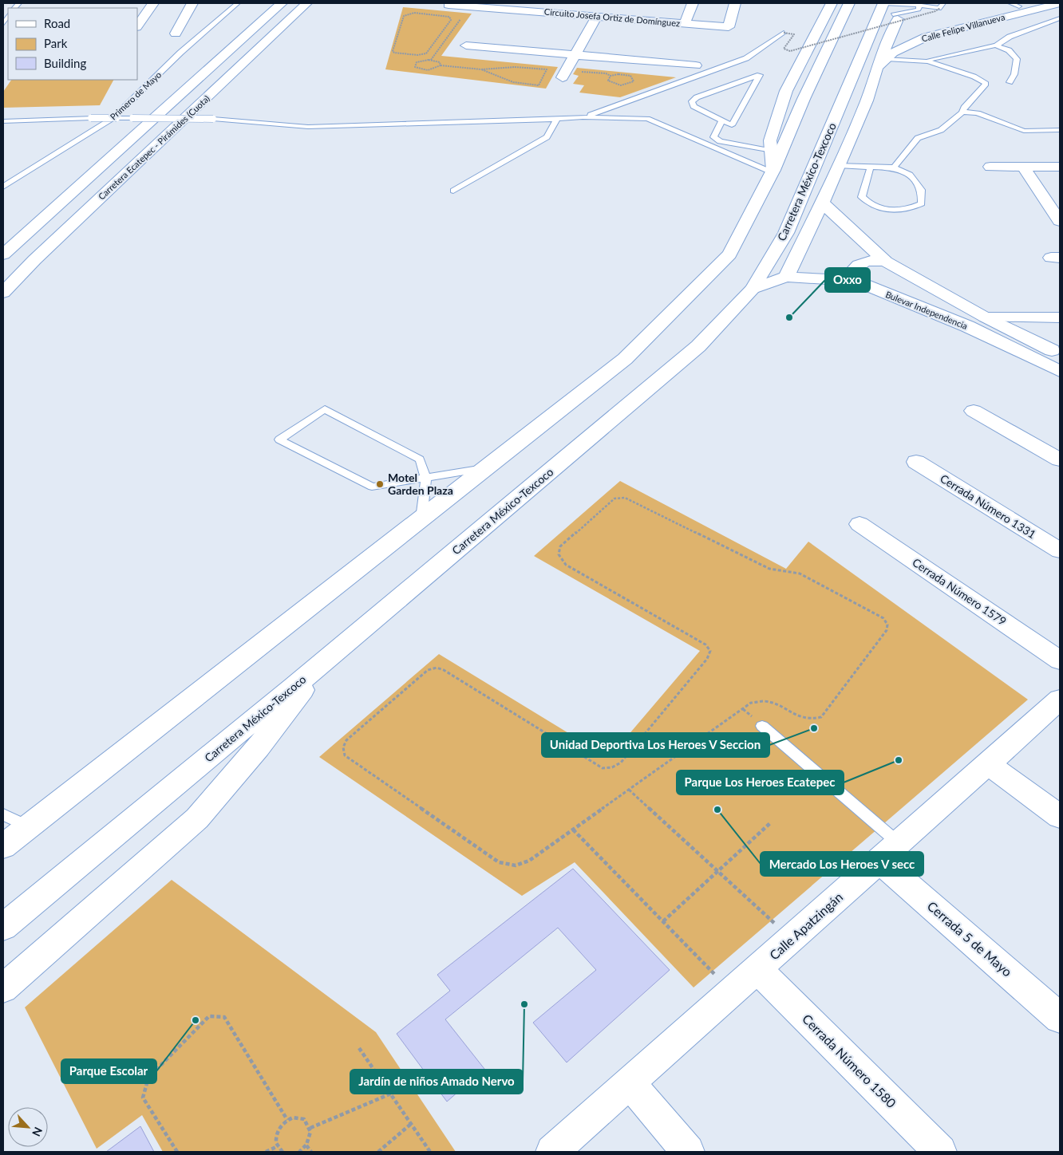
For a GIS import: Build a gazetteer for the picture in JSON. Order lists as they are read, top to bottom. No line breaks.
{"streets":{"main road":["Circuito Josefa Ortiz de Domínguez","Calle Felipe Villanueva","Carretera Ecatepec - Pirámides (Cuota)","Carretera México-Texcoco","Bulevar Independencia","Cerrada Número 1331","Cerrada Número 1579","Calle Apatzingán","Cerrada 5 de Mayo","Cerrada Número 1580"],"lane":["Primero de Mayo"]},"crossings":[["Calle Felipe Villanueva","Carretera México-Texcoco"],["Calle Apatzingán","Cerrada 5 de Mayo"],["Calle Apatzingán","Cerrada Número 1580"]],"places":["Oxxo","Motel Garden Plaza","Unidad Deportiva Los Heroes V Seccion","Parque Los Heroes Ecatepec","Mercado Los Heroes V secc","Jardín de niños Amado Nervo","Parque Escolar"],"legend":["Road","Park","Building"],"north":"bottom right"}
